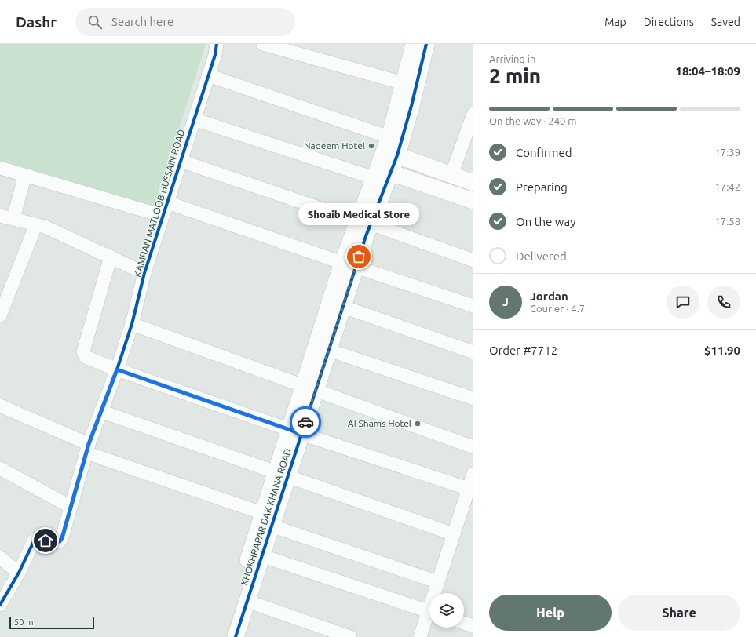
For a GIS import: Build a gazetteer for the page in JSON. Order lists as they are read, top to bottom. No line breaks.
{"streets":{"street":["KAMRAN MATLOOB HUSSAIN ROAD","KHOKHRAPAR DAK KHANA ROAD"]},"places":["Nadeem Hotel","Shoaib Medical Store","Al Shams Hotel"],"scale_bar":"50 m","page":{"header":"Dashr","search":"Search here","nav":["Map","Directions","Saved"],"heading":["2 min","Arriving in","18:04–18:09"],"panel":["Jordan","Courier · 4.7","Order #7712","$11.90"],"bar":"On the way · 240 m","list":[["Confirmed","17:39"],["Preparing","17:42"],["On the way","17:58"],"Delivered"],"bubble":"Shoaib Medical Store","round":"J","buttons":["Help","Share"],"scale":"50 m"}}
